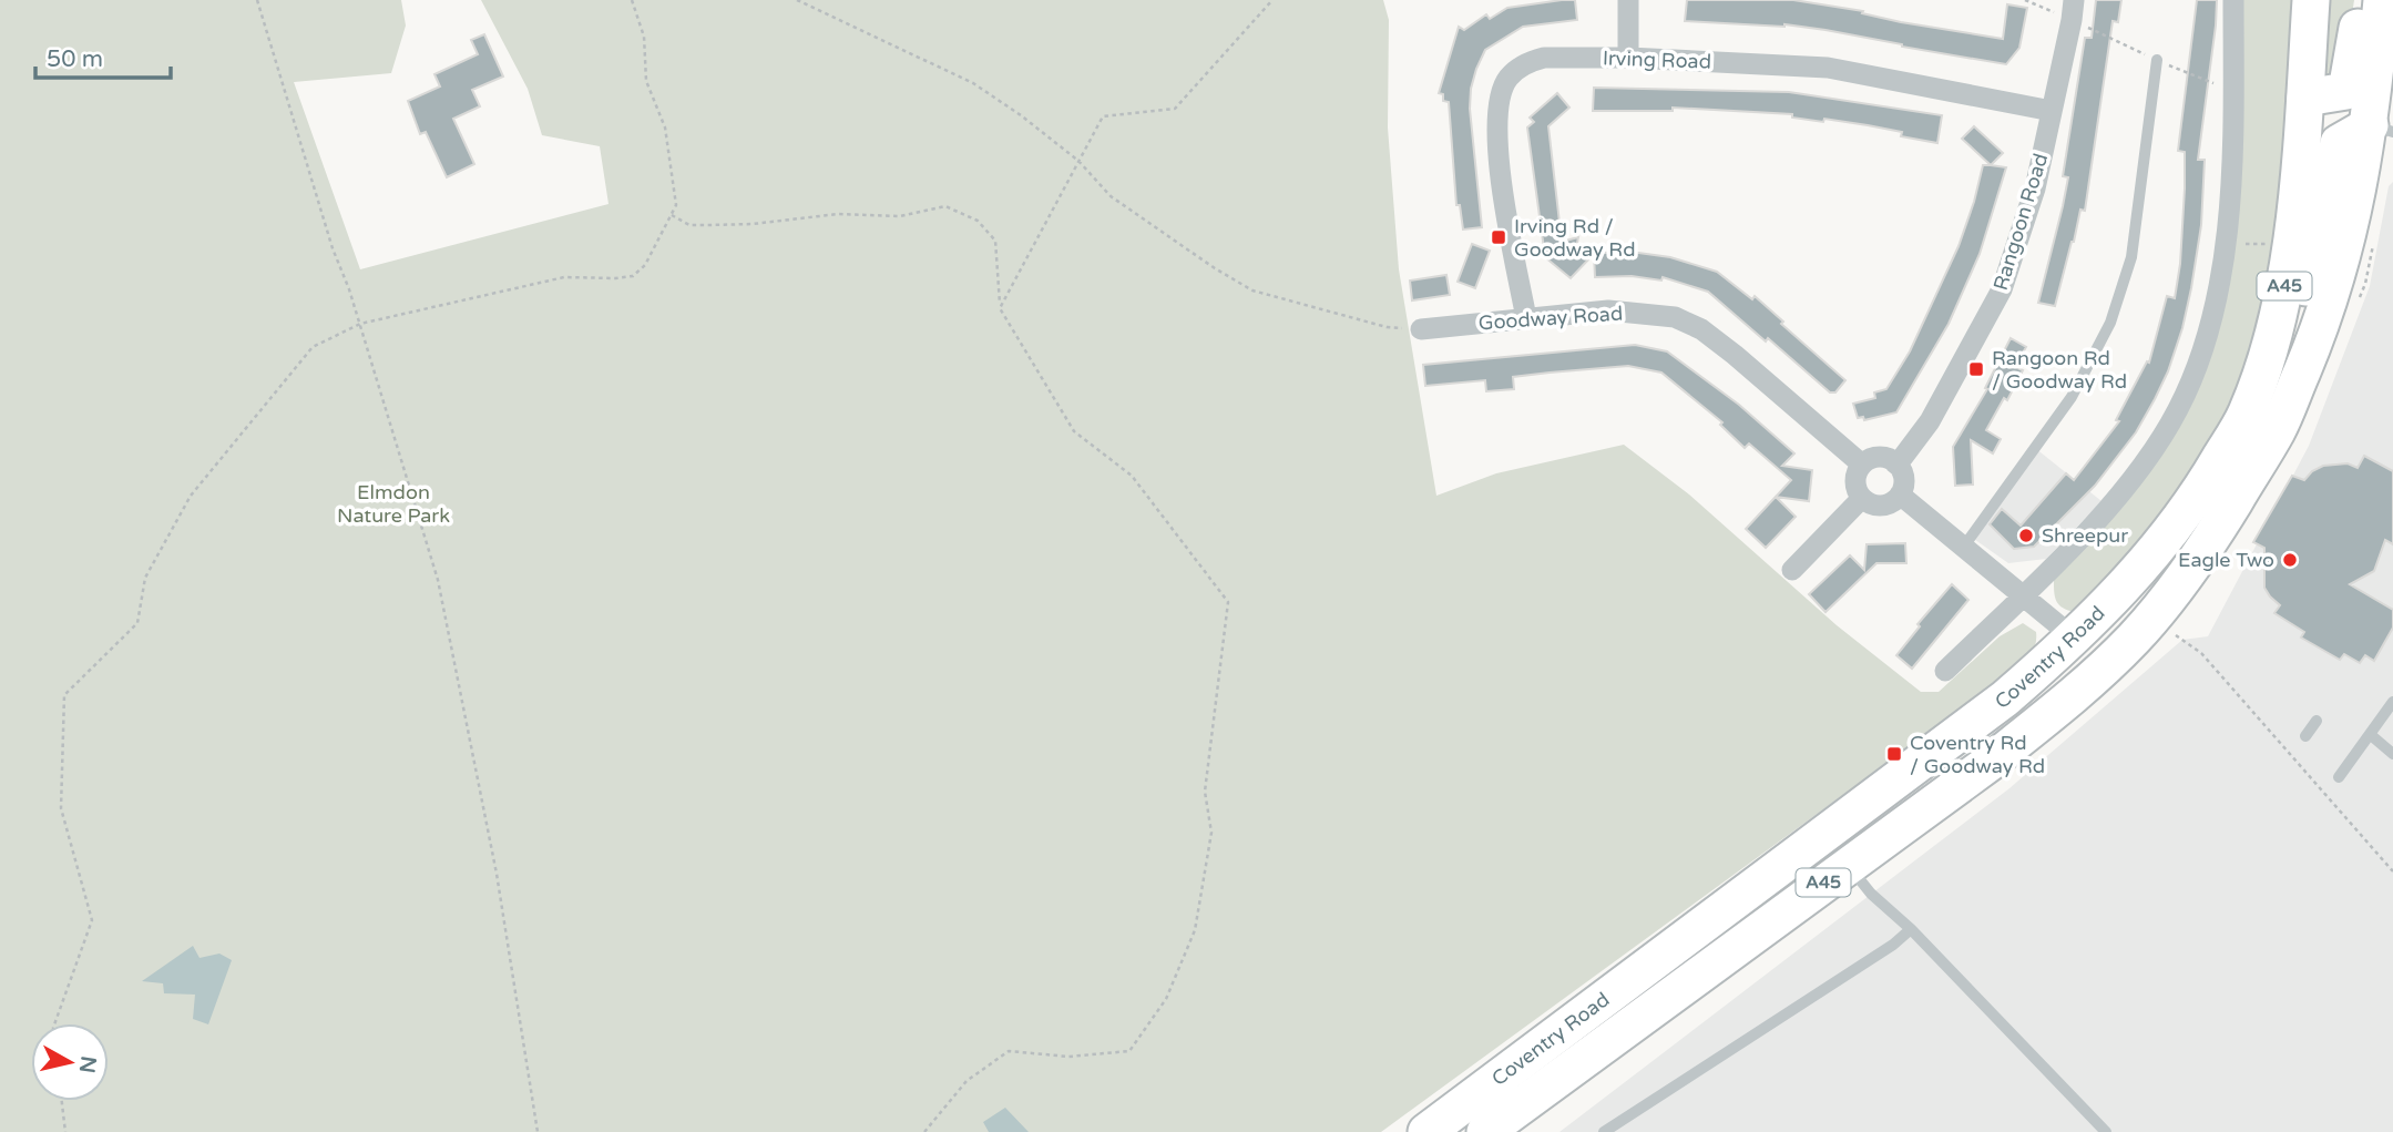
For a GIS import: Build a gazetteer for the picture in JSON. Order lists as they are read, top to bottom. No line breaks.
{"streets":{"highway":["A45","Coventry Road"],"street":["Irving Road","Rangoon Road","Goodway Road"]},"crossings":[["Irving Road","Rangoon Road"],["Irving Road","Goodway Road"],["Rangoon Road","Goodway Road"]],"parks":["Elmdon Nature Park"],"places":{"transit":["Irving Rd / Goodway Rd","Rangoon Rd / Goodway Rd","Coventry Rd / Goodway Rd"],"other":["Shreepur","Eagle Two"]},"scale_bar":"50 m","north":"right"}
